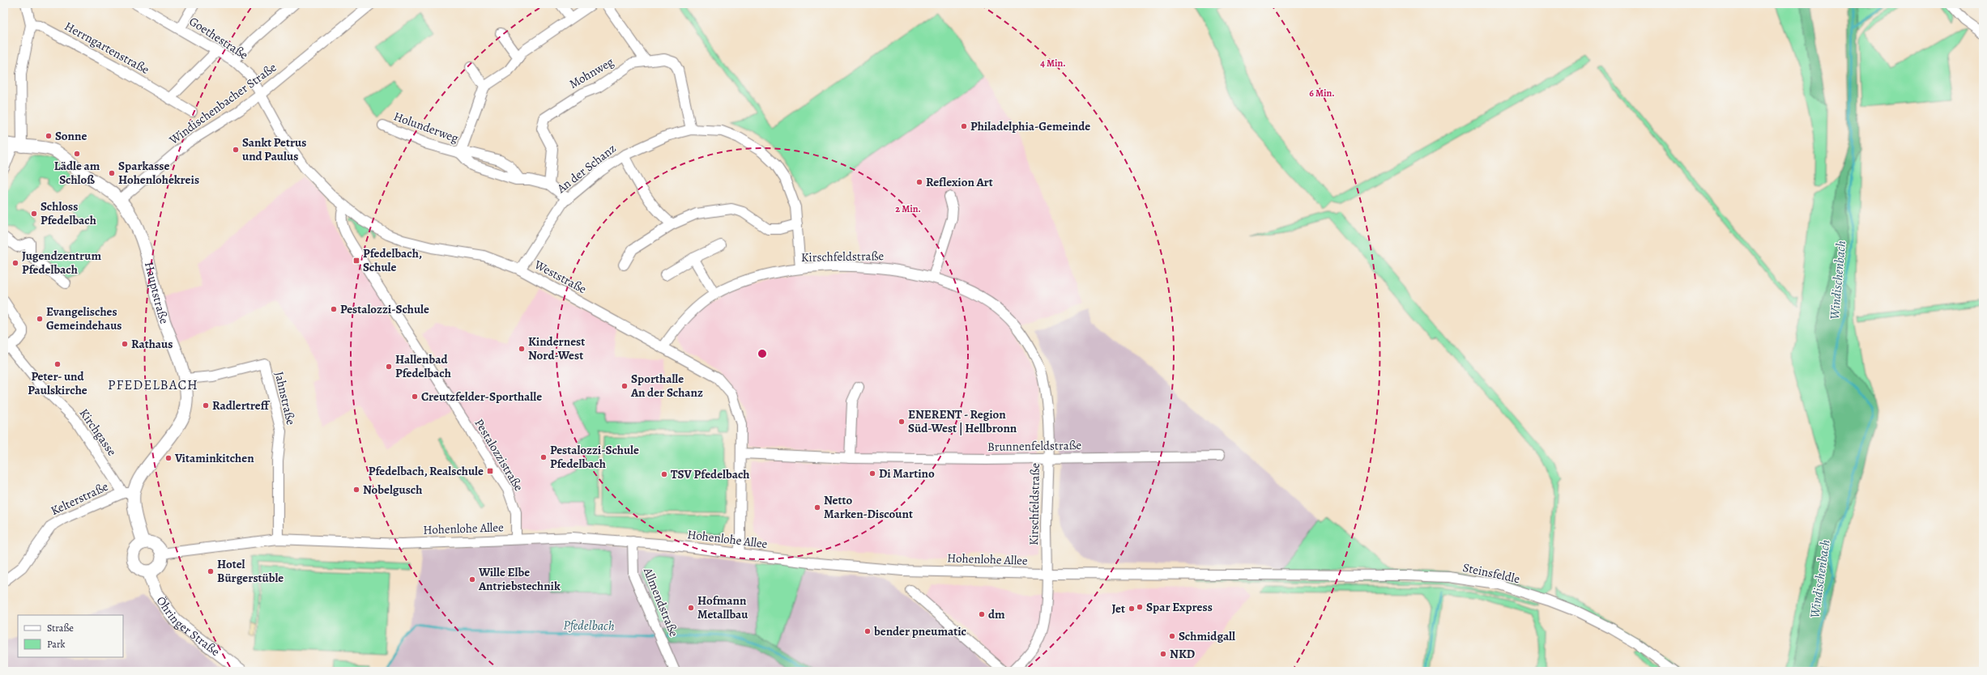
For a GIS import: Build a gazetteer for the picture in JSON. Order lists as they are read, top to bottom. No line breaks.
{"streets":{"main road":["Hauptstraße","Öhringer Straße"],"street":["Goethestraße","Herrngartenstraße","Mohnweg","Windischenbacher Straße","Holunderweg","An der Schanz","Kirschfeldstraße","Weststraße","Jahnstraße","Kirchgasse","Brunnenfeldstraße","Pestalozzistraße","Kelterstraße","Hohenlohe Allee","Steinsfeldle","Allmendstraße"]},"crossings":[["Goethestraße","Windischenbacher Straße"],["Goethestraße","Weststraße"],["Mohnweg","Holunderweg"],["Mohnweg","An der Schanz"],["Windischenbacher Straße","Weststraße"],["Windischenbacher Straße","Hauptstraße"],["Holunderweg","An der Schanz"],["An der Schanz","Kirschfeldstraße"],["An der Schanz","Weststraße"],["Kirschfeldstraße","Weststraße"],["Kirschfeldstraße","Brunnenfeldstraße"],["Kirschfeldstraße","Hohenlohe Allee"],["Weststraße","Brunnenfeldstraße"],["Weststraße","Pestalozzistraße"],["Weststraße","Hohenlohe Allee"],["Hauptstraße","Jahnstraße"],["Hauptstraße","Kirchgasse"],["Hauptstraße","Kelterstraße"],["Hauptstraße","Hohenlohe Allee"],["Hauptstraße","Öhringer Straße"],["Jahnstraße","Hohenlohe Allee"],["Kirchgasse","Kelterstraße"],["Pestalozzistraße","Hohenlohe Allee"],["Hohenlohe Allee","Steinsfeldle"],["Hohenlohe Allee","Allmendstraße"],["Hohenlohe Allee","Öhringer Straße"]],"districts":["PFEDELBACH"],"water":["Windischenbach","Pfedelbach"],"places":{"other":["Philadelphia-Gemeinde","Sonne","Sankt Petrus und Paulus","Lädle am Schloß","Sparkasse Hohenlohekreis","Reflexion Art","Schloss Pfedelbach","Jugendzentrum Pfedelbach","Pestalozzi-Schule","Evangelisches Gemeindehaus","Rathaus","Kindernest Nord-West","Peter- und Paulskirche","Hallenbad Pfedelbach","Sporthalle An der Schanz","Creutzfelder-Sporthalle","Radlertreff","ENERENT - Region Süd-West | Hellbronn","Pestalozzi-Schule Pfedelbach","Vitaminkitchen","Di Martino","TSV Pfedelbach","Nobelgusch","Netto Marken-Discount","Hotel Bürgerstüble","Wille Elbe Antriebstechnik","Spar Express","Hofmann Metallbau","Jet","dm","bender pneumatic","Schmidgall","NKD"],"transit":["Pfedelbach, Schule","Pfedelbach, Realschule"]},"legend":["Straße","Park"],"rings":["4 Min.","6 Min.","2 Min."]}
